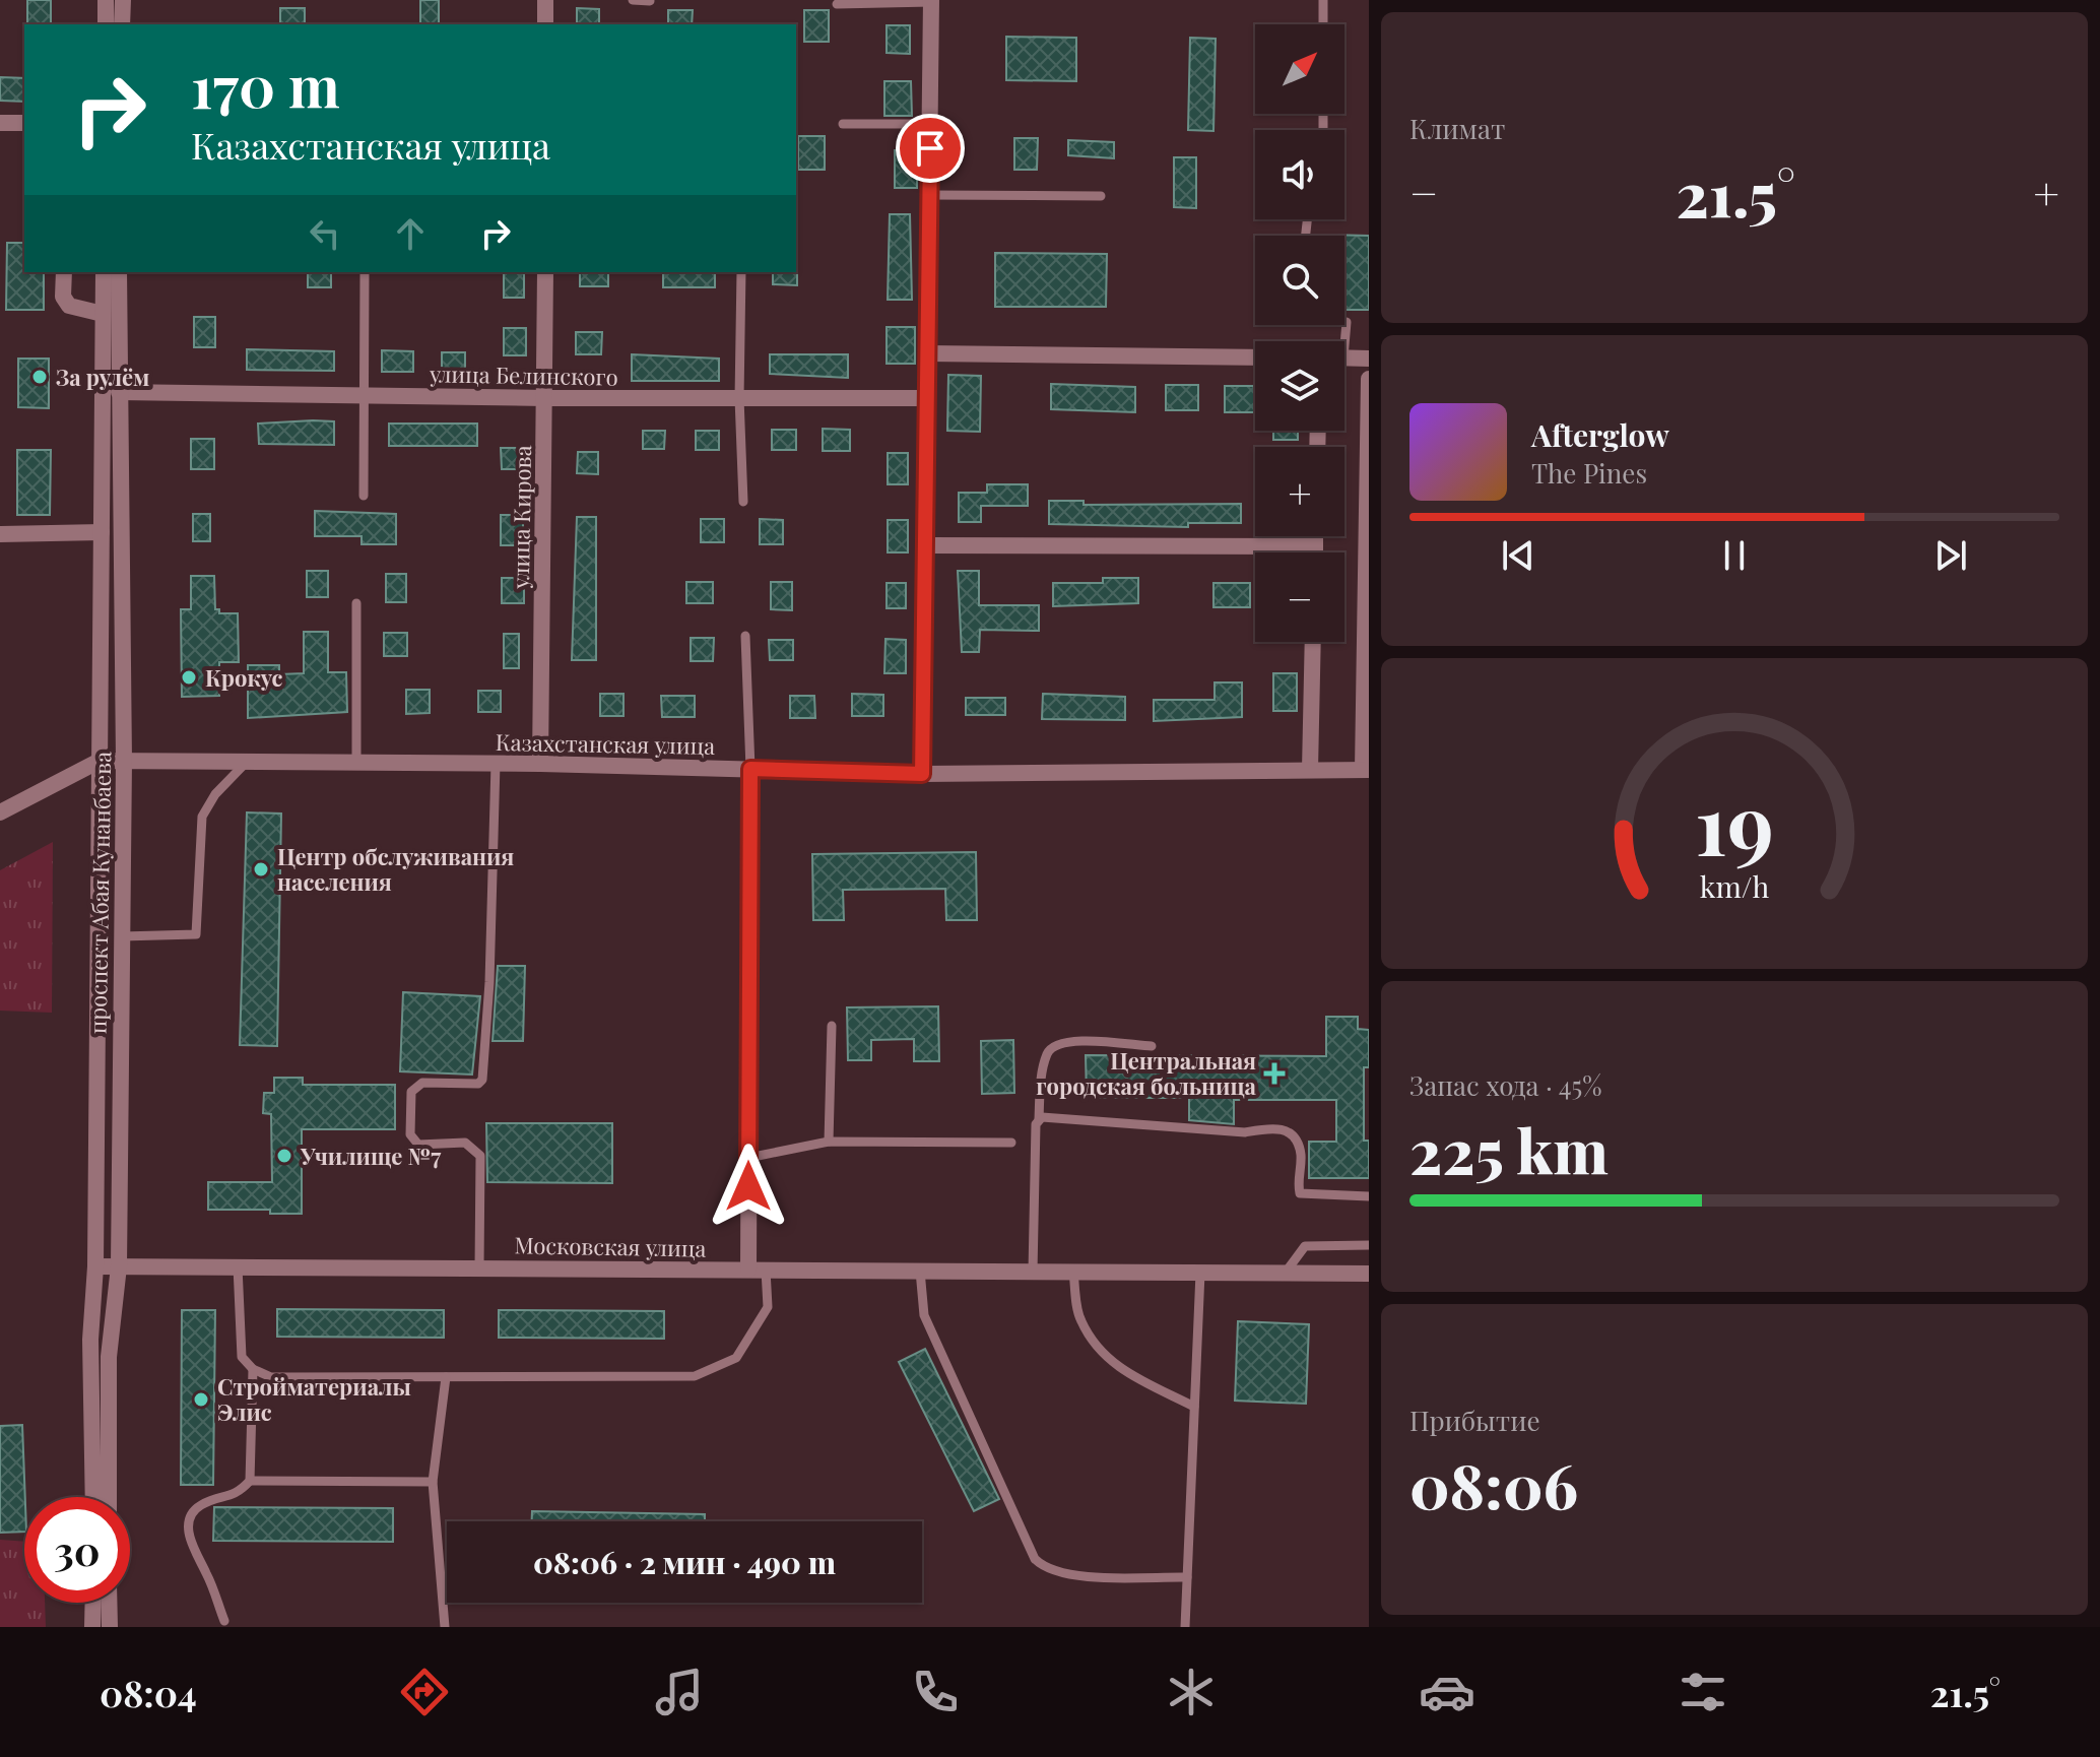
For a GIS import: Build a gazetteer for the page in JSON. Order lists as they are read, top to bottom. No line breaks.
{"streets":{"street":["улица Белинского","улица Кирова","Казахстанская улица","проспект Абая Кунанбаева","Московская улица"]},"crossings":[["улица Белинского","улица Кирова"],["улица Белинского","проспект Абая Кунанбаева"],["улица Кирова","Казахстанская улица"],["Казахстанская улица","проспект Абая Кунанбаева"],["проспект Абая Кунанбаева","Московская улица"]],"places":{"other":["За рулём","Крокус","Центр обслуживания населения","Училище №7","Стройматериалы Элис"],"health":["Центральная городская больница"]},"north":"top right","page":{"tile":["Климат",["Запас хода · 45%","225 km"],["Прибытие","08:06"]],"map_buttons":["+","−"],"turn":["170 m","Казахстанская улица"],"heat":["−","21.5°","+"],"song":["Afterglow","The Pines"],"limit":"30","trip":"08:06 · 2 мин · 490 m","tabs":["08:04","21.5°"],"gauge":["19","km/h"]}}
